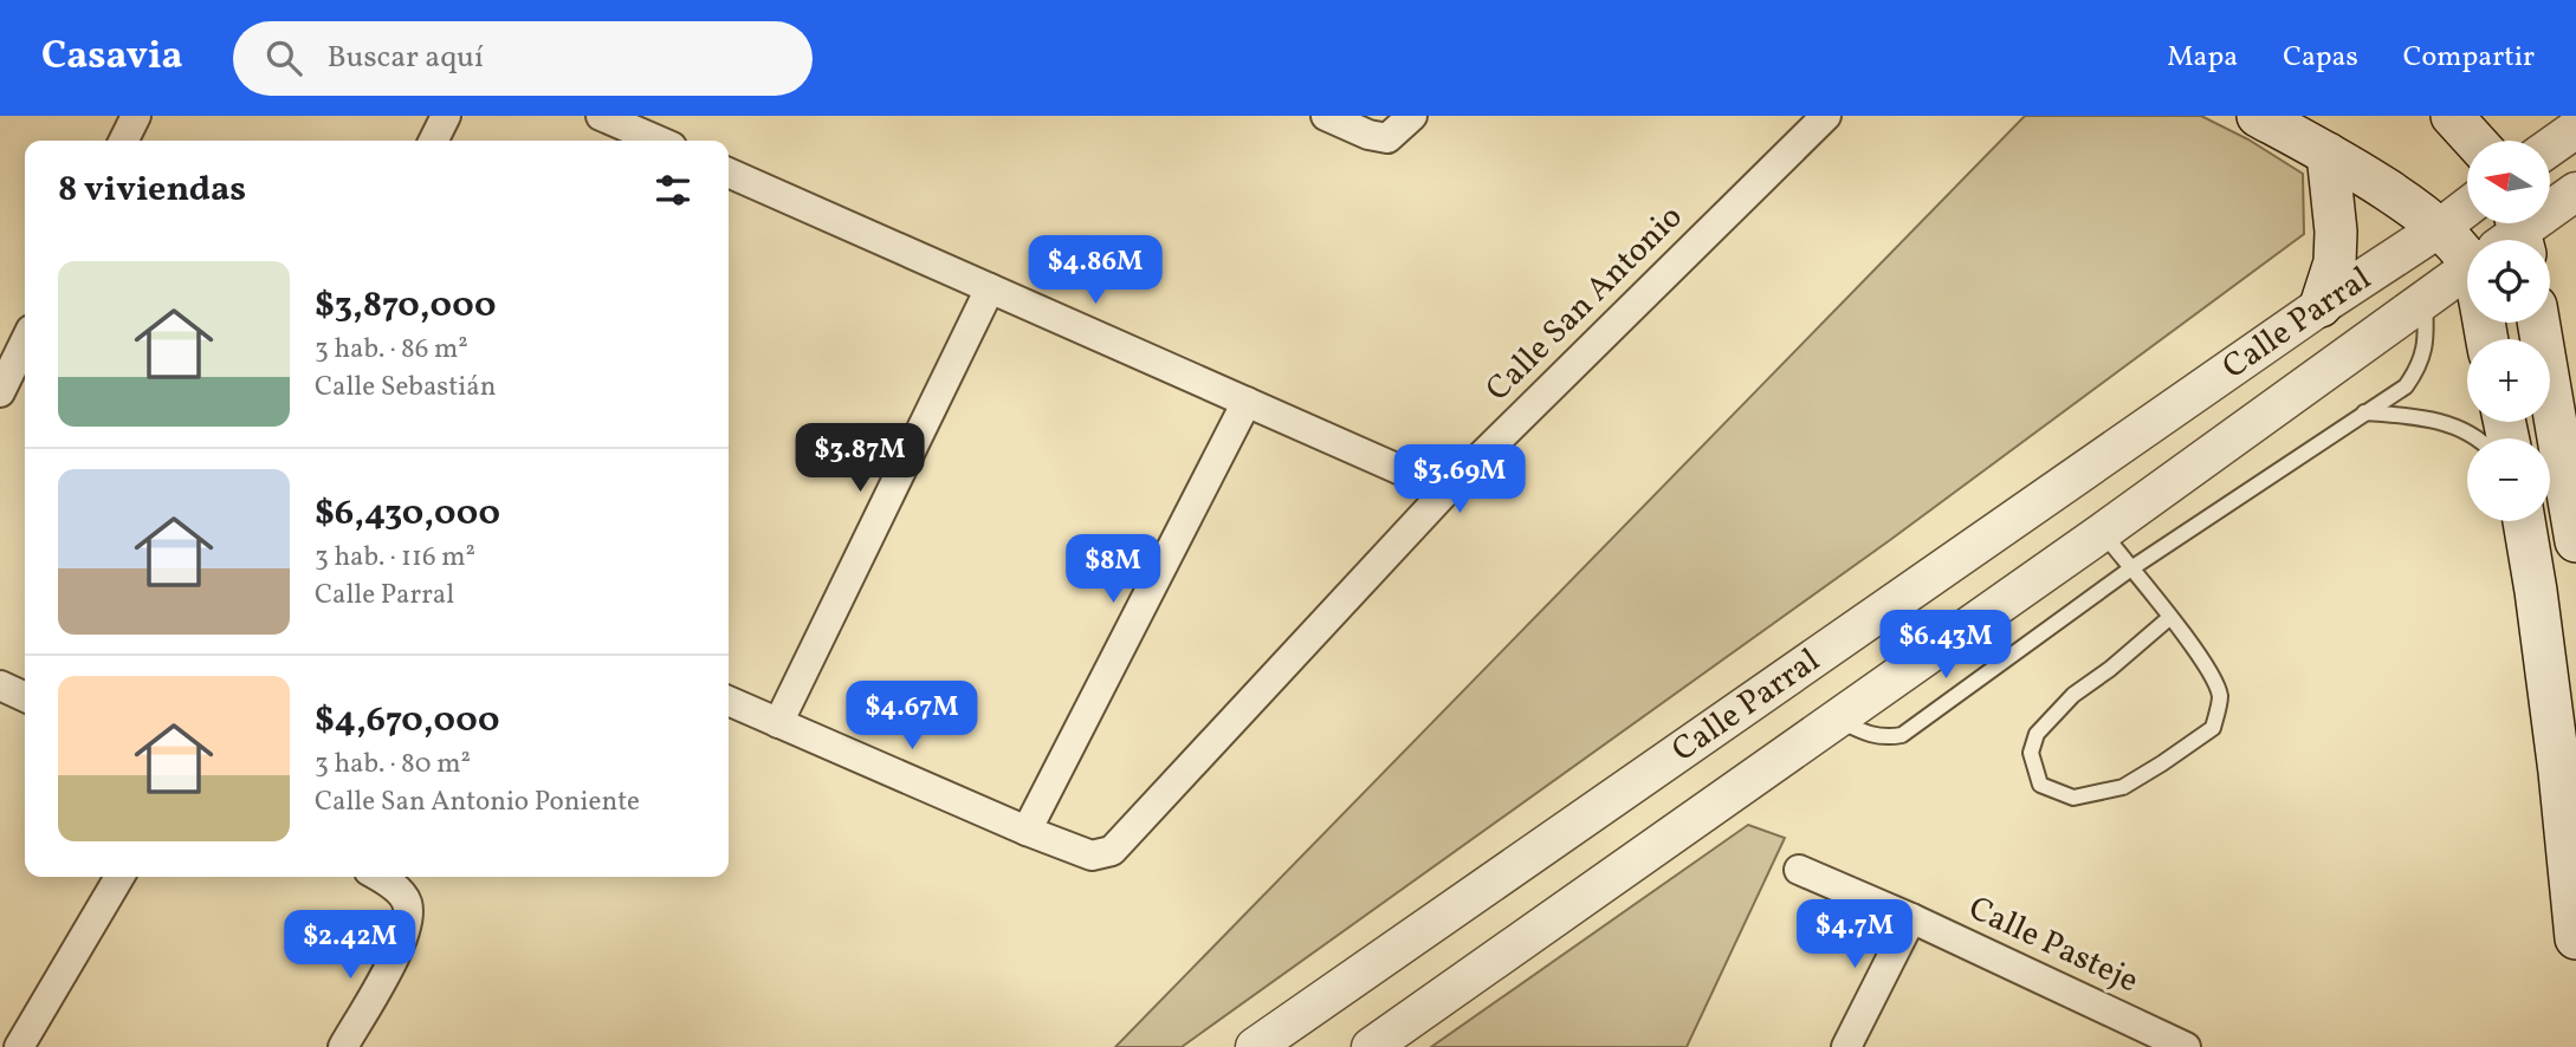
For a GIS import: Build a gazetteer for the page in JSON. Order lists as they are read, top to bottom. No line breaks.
{"streets":{"street":["Calle San Antonio","Calle Parral","Calle Pasteje"]},"north":"left","page":{"header":"Casavia","search":"Buscar aquí","nav":["Mapa","Capas","Compartir"],"map_buttons":["+","−"],"heading":"8 viviendas","price":["$4.86M","$3.87M","$3.69M","$8M","$6.43M","$4.67M","$4.7M","$2.42M"],"list":[{"name":"$3,870,000","note":"3 hab. · 86 m² · Calle Sebastián"},{"name":"$6,430,000","note":"3 hab. · 116 m² · Calle Parral"},{"name":"$4,670,000","note":"3 hab. · 80 m² · Calle San Antonio Poniente"}]}}
